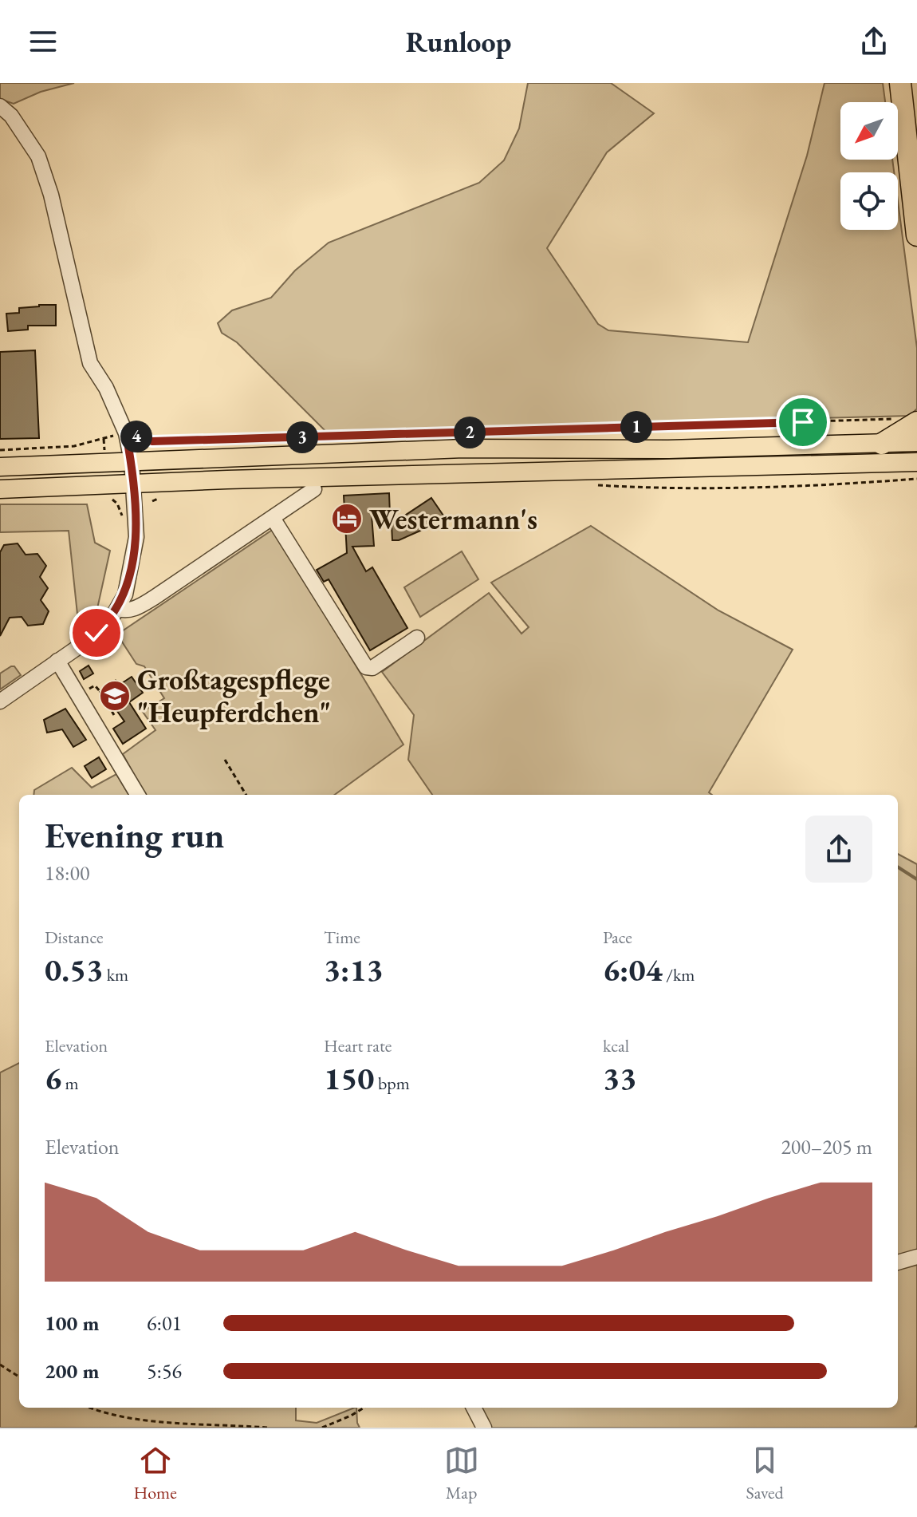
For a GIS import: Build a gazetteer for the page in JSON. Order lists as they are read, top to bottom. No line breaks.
{"places":{"hotel":["Westermann's"],"school or university":["Großtagespflege \"Heupferdchen\""]},"north":"bottom left","page":{"header":"Runloop","pins":["1","2","4","3"],"heading":["Evening run","18:00"],"stats":[["Distance","0.53 km"],["Time","3:13"],["Pace","6:04 /km"],["Elevation","6 m"],["Heart rate","150 bpm"],["kcal","33"]],"chart":["Elevation","200–205 m"],"list":[{"name":"100 m","note":"6:01"},{"name":"200 m","note":"5:56"}],"tabs":["Home","Map","Saved"]}}
